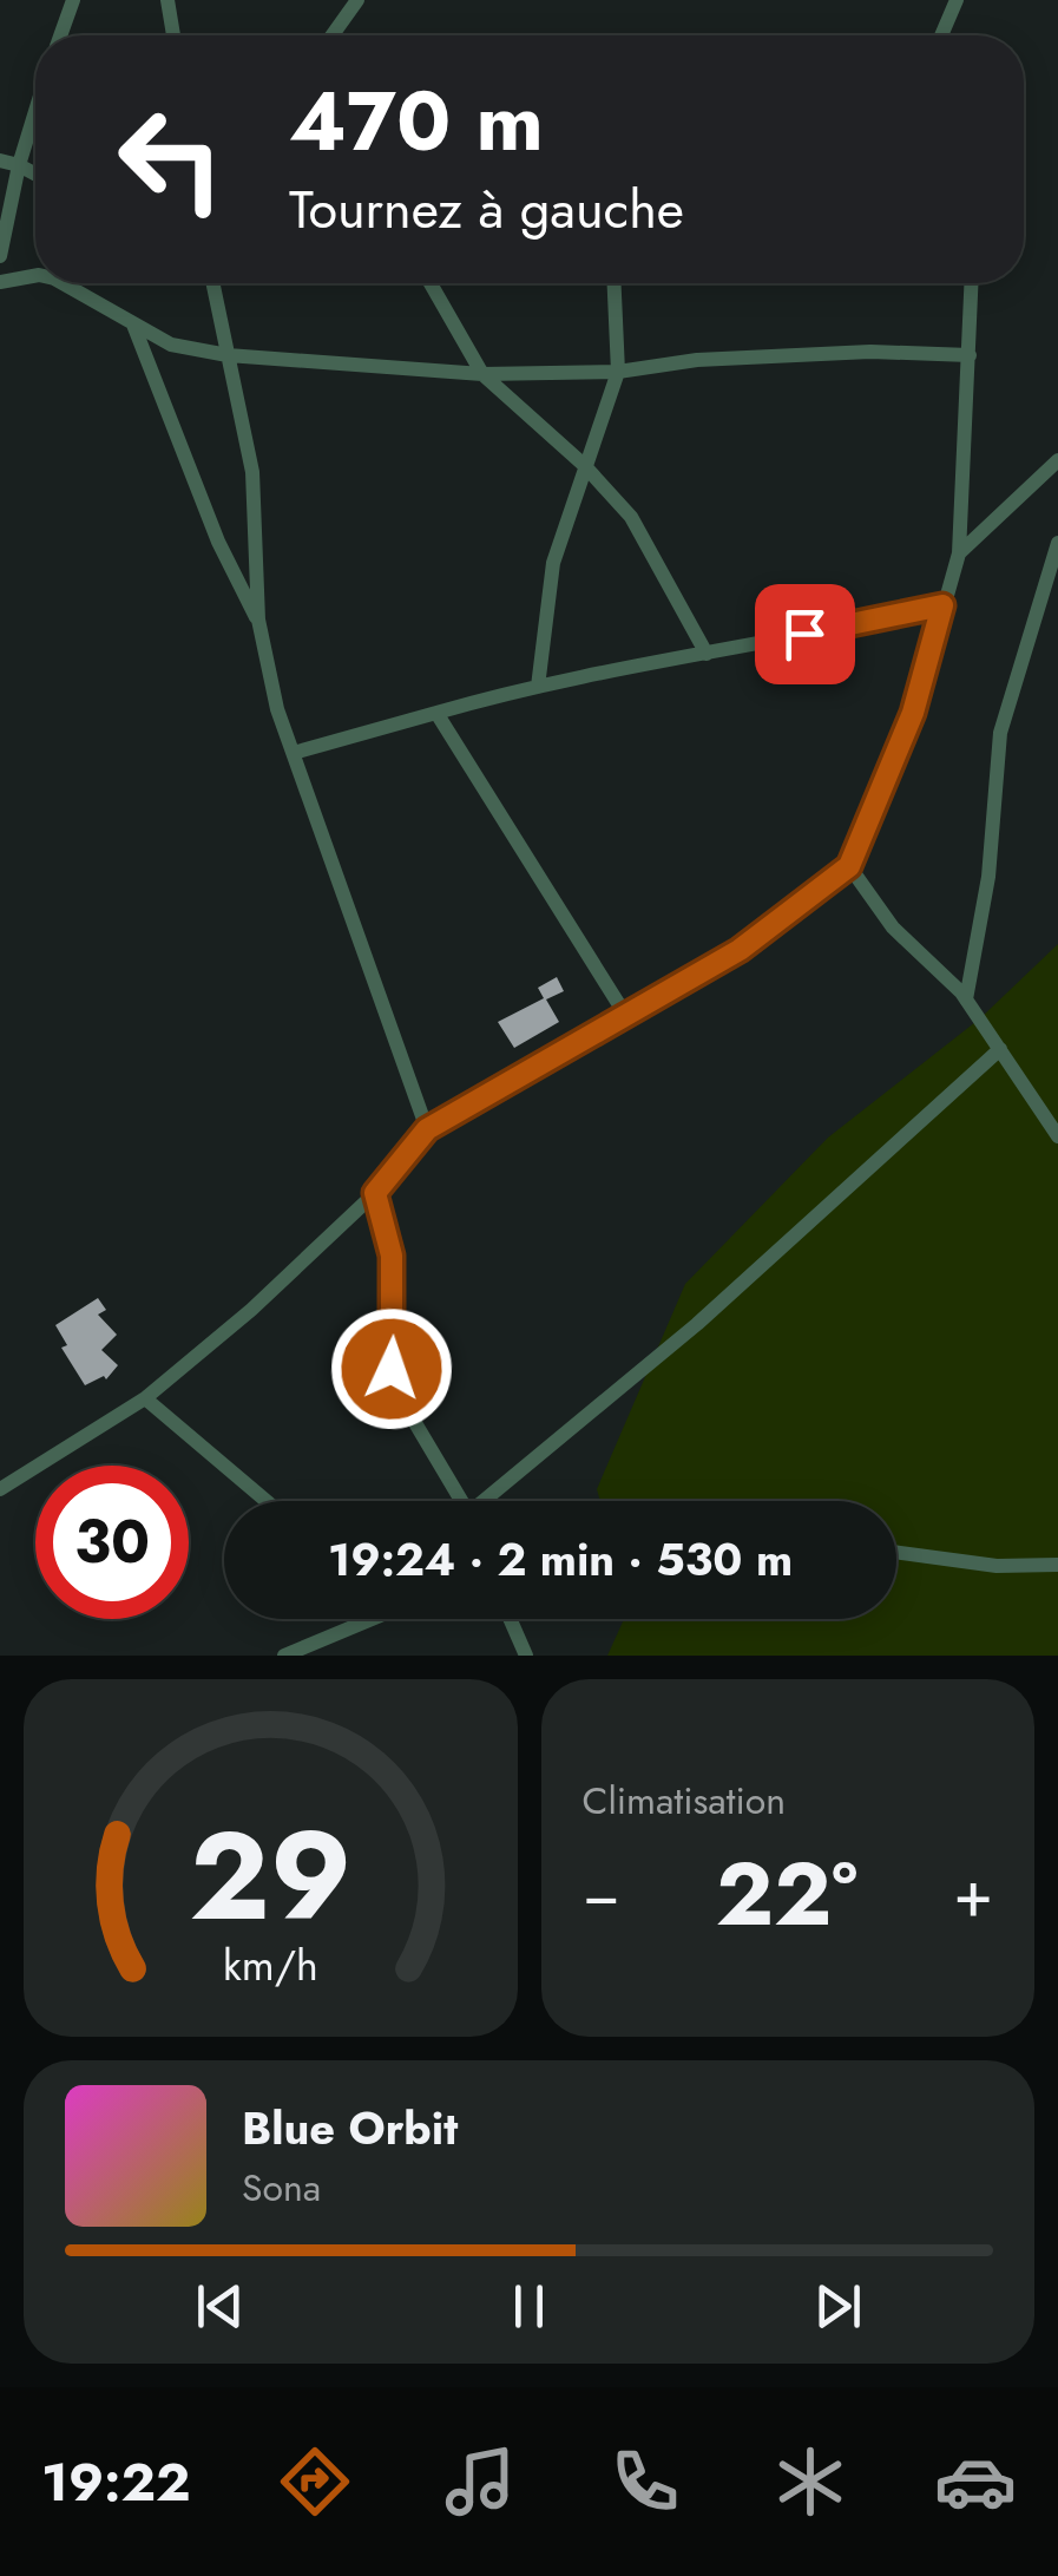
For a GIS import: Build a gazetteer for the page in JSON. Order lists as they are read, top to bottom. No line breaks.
{"page":{"turn":["470 m","Tournez à gauche"],"limit":"30","trip":"19:24 · 2 min · 530 m","tile":"Climatisation","heat":["−","22°","+"],"song":["Blue Orbit","Sona"],"tabs":"19:22","gauge":["29","km/h"]}}
